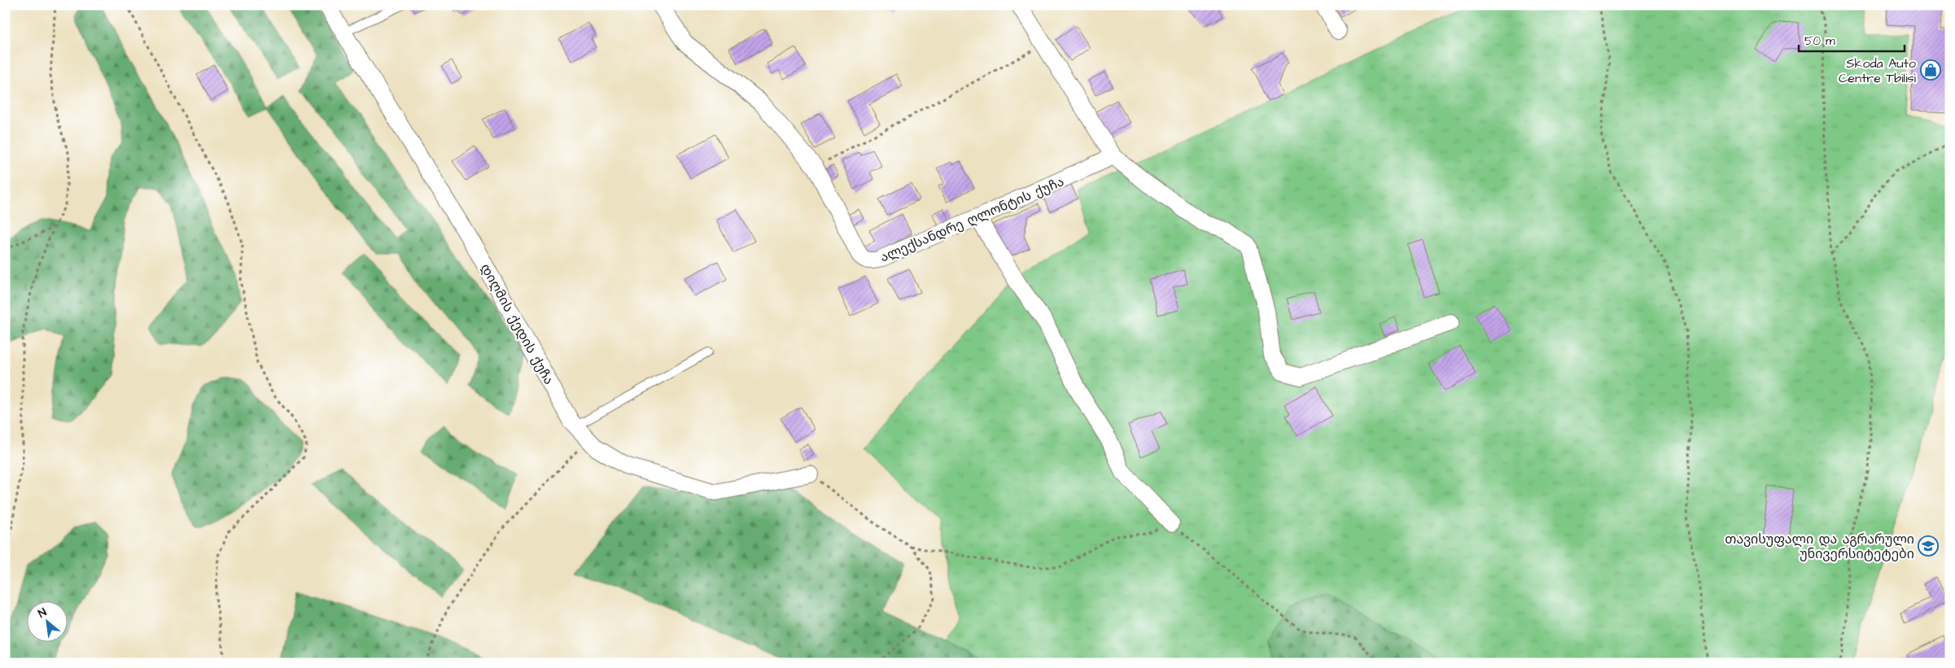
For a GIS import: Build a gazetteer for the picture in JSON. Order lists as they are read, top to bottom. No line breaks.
{"streets":{"street":["ალექსანდრე ღლონტის ქუჩა","დიღმის ქედის ქუჩა"]},"places":{"shop":["Skoda Auto Centre Tbilisi"],"school or university":["თავისუფალი და აგრარული უნივერსიტეტები"]},"scale_bar":"50 m","north":"top left"}
